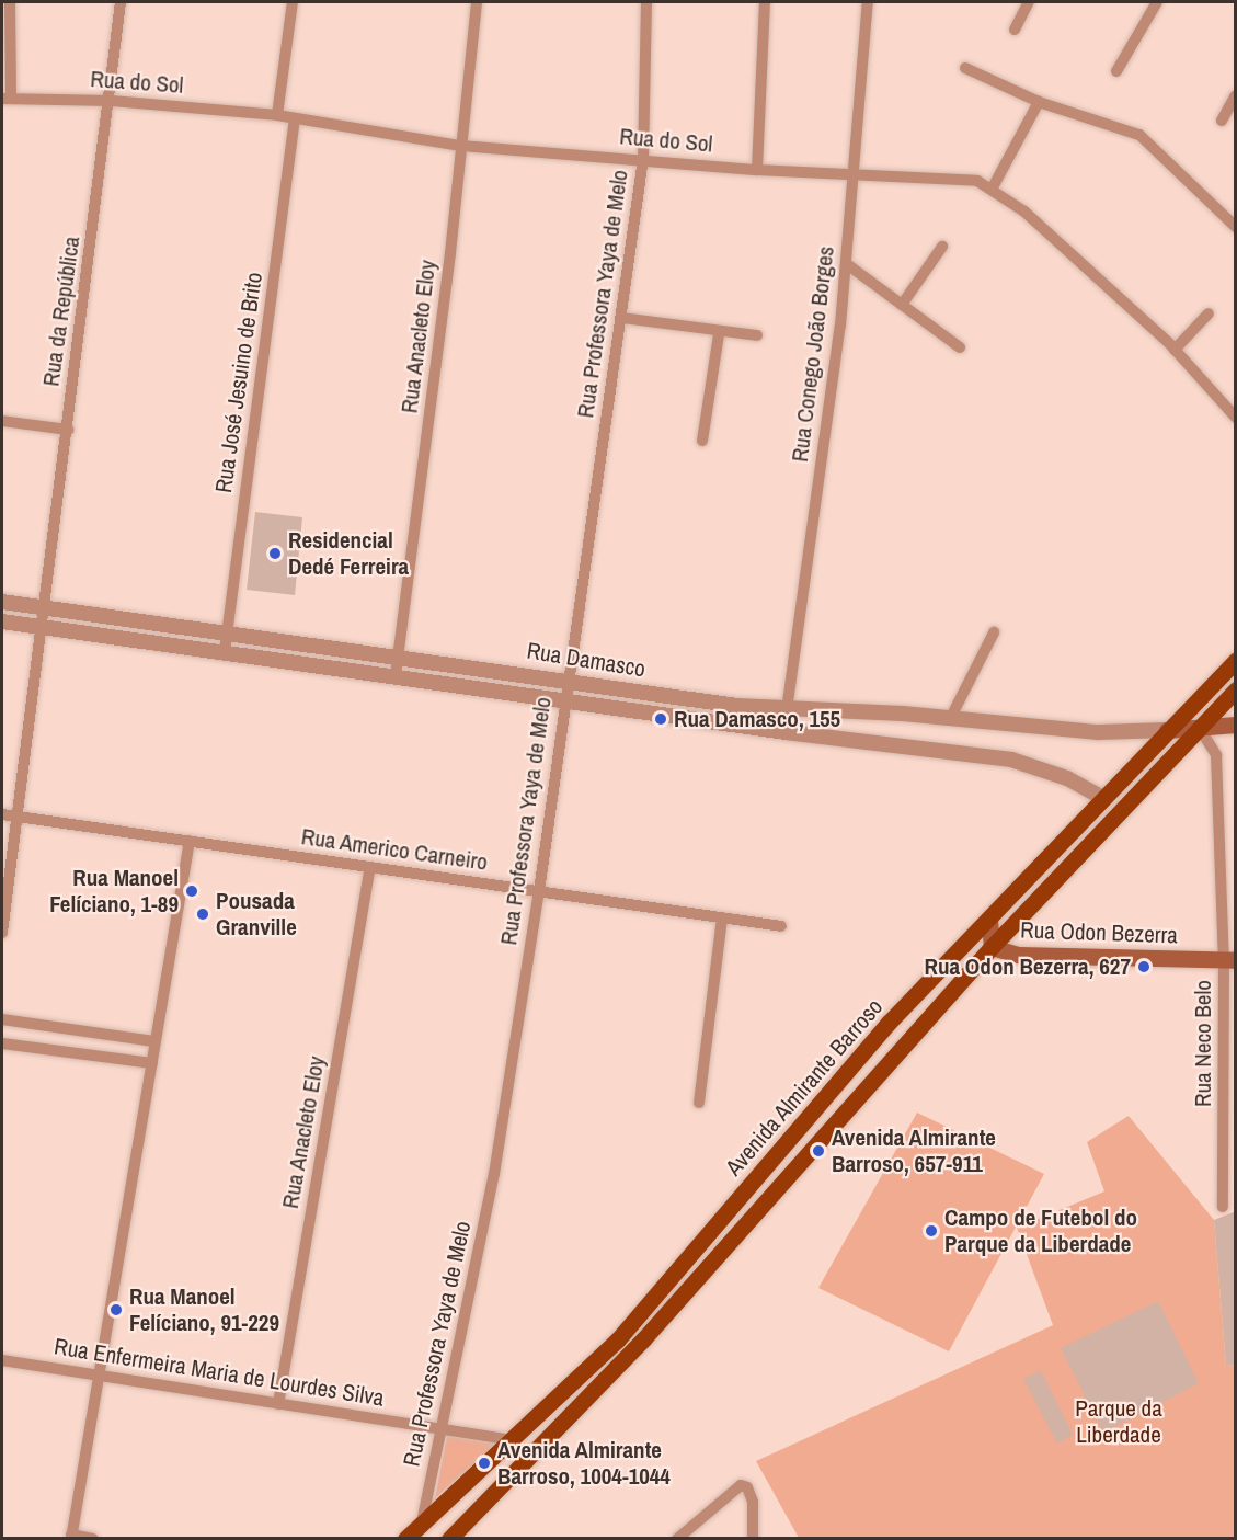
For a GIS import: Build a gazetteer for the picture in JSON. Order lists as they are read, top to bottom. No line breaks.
{"streets":{"main road":["Rua Odon Bezerra","Avenida Almirante Barroso"],"street":["Rua do Sol","Rua Professora Yaya de Melo","Rua da República","Rua Anacleto Eloy","Rua Conego João Borges","Rua José Jesuino de Brito","Rua Damasco","Rua Americo Carneiro","Rua Neco Belo","Rua Enfermeira Maria de Lourdes Silva"]},"crossings":[["Rua do Sol","Rua Professora Yaya de Melo"],["Rua do Sol","Rua da República"],["Rua do Sol","Rua Anacleto Eloy"],["Rua do Sol","Rua Conego João Borges"],["Rua do Sol","Rua José Jesuino de Brito"],["Rua Professora Yaya de Melo","Rua Damasco"],["Rua Professora Yaya de Melo","Rua Americo Carneiro"],["Rua Professora Yaya de Melo","Avenida Almirante Barroso"],["Rua Professora Yaya de Melo","Rua Enfermeira Maria de Lourdes Silva"],["Rua da República","Rua Damasco"],["Rua da República","Rua Americo Carneiro"],["Rua Anacleto Eloy","Rua Damasco"],["Rua Anacleto Eloy","Rua Americo Carneiro"],["Rua Anacleto Eloy","Rua Enfermeira Maria de Lourdes Silva"],["Rua Conego João Borges","Rua Damasco"],["Rua José Jesuino de Brito","Rua Damasco"],["Rua Damasco","Avenida Almirante Barroso"],["Rua Odon Bezerra","Rua Neco Belo"],["Rua Odon Bezerra","Avenida Almirante Barroso"],["Rua Neco Belo","Avenida Almirante Barroso"],["Avenida Almirante Barroso","Rua Enfermeira Maria de Lourdes Silva"]],"parks":["Parque da Liberdade"],"places":["Residencial Dedé Ferreira","Rua Damasco, 155","Rua Manoel Felíciano, 1-89","Pousada Granville","Rua Odon Bezerra, 627","Avenida Almirante Barroso, 657-911","Campo de Futebol do Parque da Liberdade","Rua Manoel Felíciano, 91-229","Avenida Almirante Barroso, 1004-1044"]}
